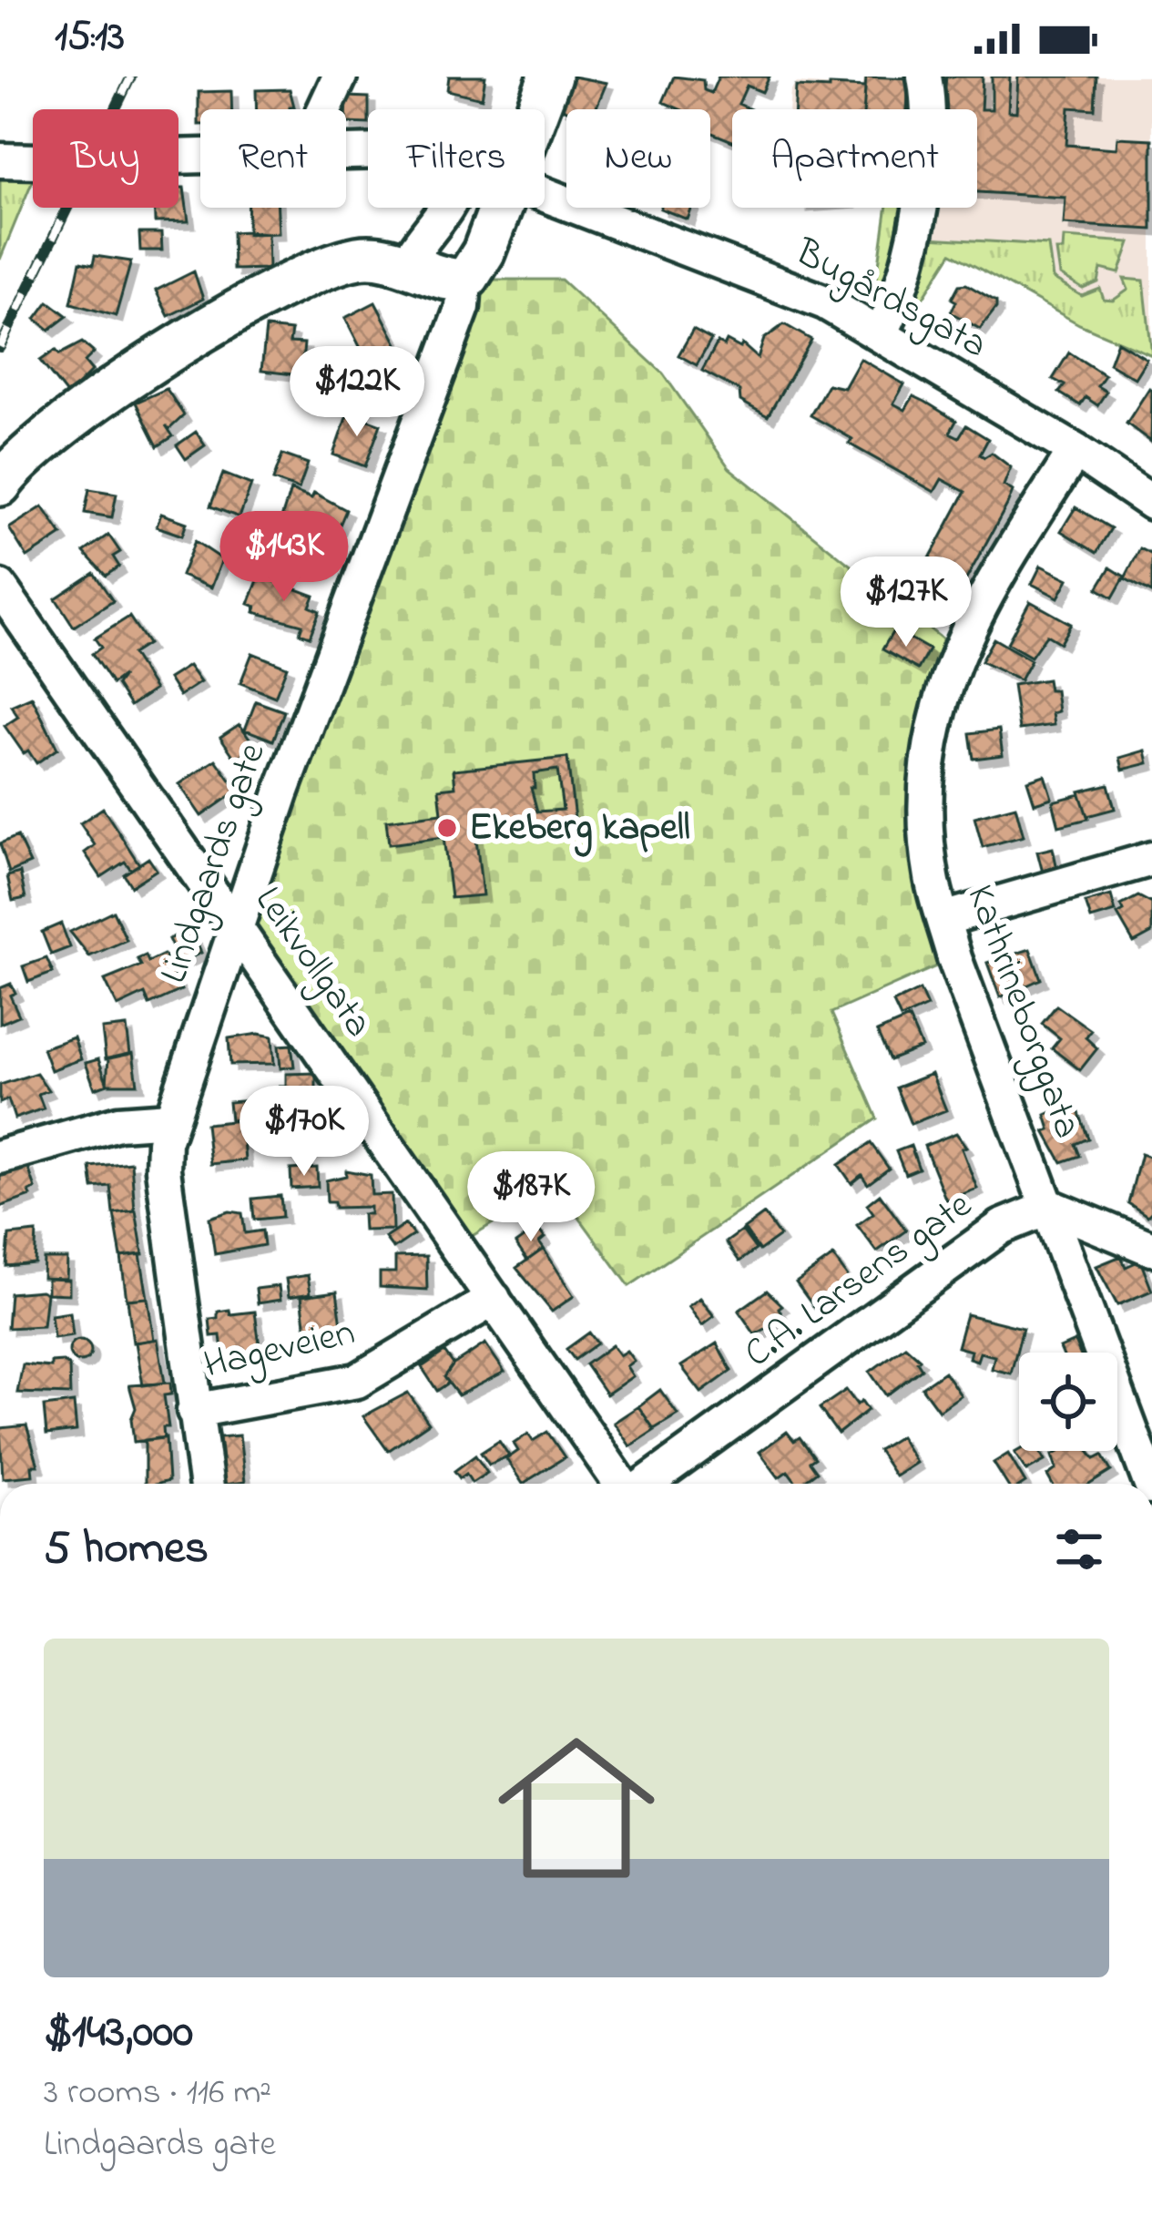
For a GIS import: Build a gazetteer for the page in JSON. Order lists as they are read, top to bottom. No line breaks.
{"streets":{"street":["Bugårdsgata","Lindgaards gate","Leikvollgata","Kathrineborggata","C.A. Larsens gate","Hageveien"]},"crossings":[["Bugårdsgata","Kathrineborggata"],["Lindgaards gate","Leikvollgata"],["Lindgaards gate","Hageveien"],["Leikvollgata","Hageveien"],["Kathrineborggata","C.A. Larsens gate"]],"places":["Ekeberg kapell"],"page":{"status":"15:13","chip":["Buy","Rent","Filters","New","Apartment"],"price":["$122K","$143K","$127K","$170K","$187K"],"heading":"5 homes","list":[{"name":"$143,000","note":"3 rooms · 116 m² · Lindgaards gate"}]}}
